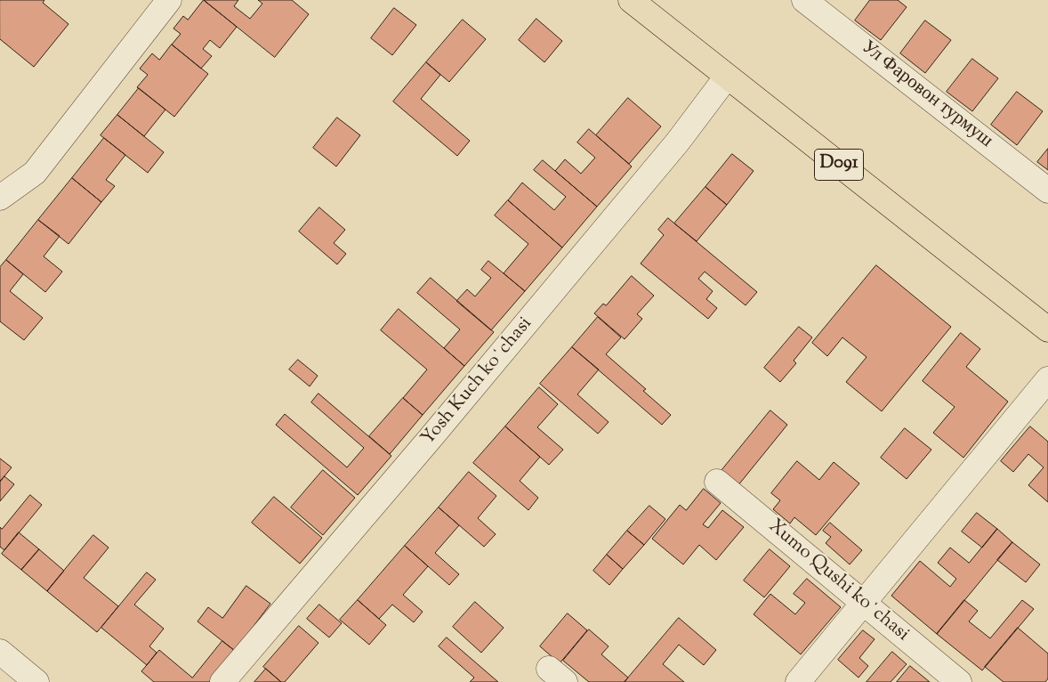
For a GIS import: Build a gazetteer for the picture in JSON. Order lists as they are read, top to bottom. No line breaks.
{"streets":{"main road":["D091"],"street":["Ул Фаровон турмуш","Yosh Kuch koʻchasi","Xumo Qushi koʻchasi"]},"crossings":[["D091","Yosh Kuch koʻchasi"]]}
